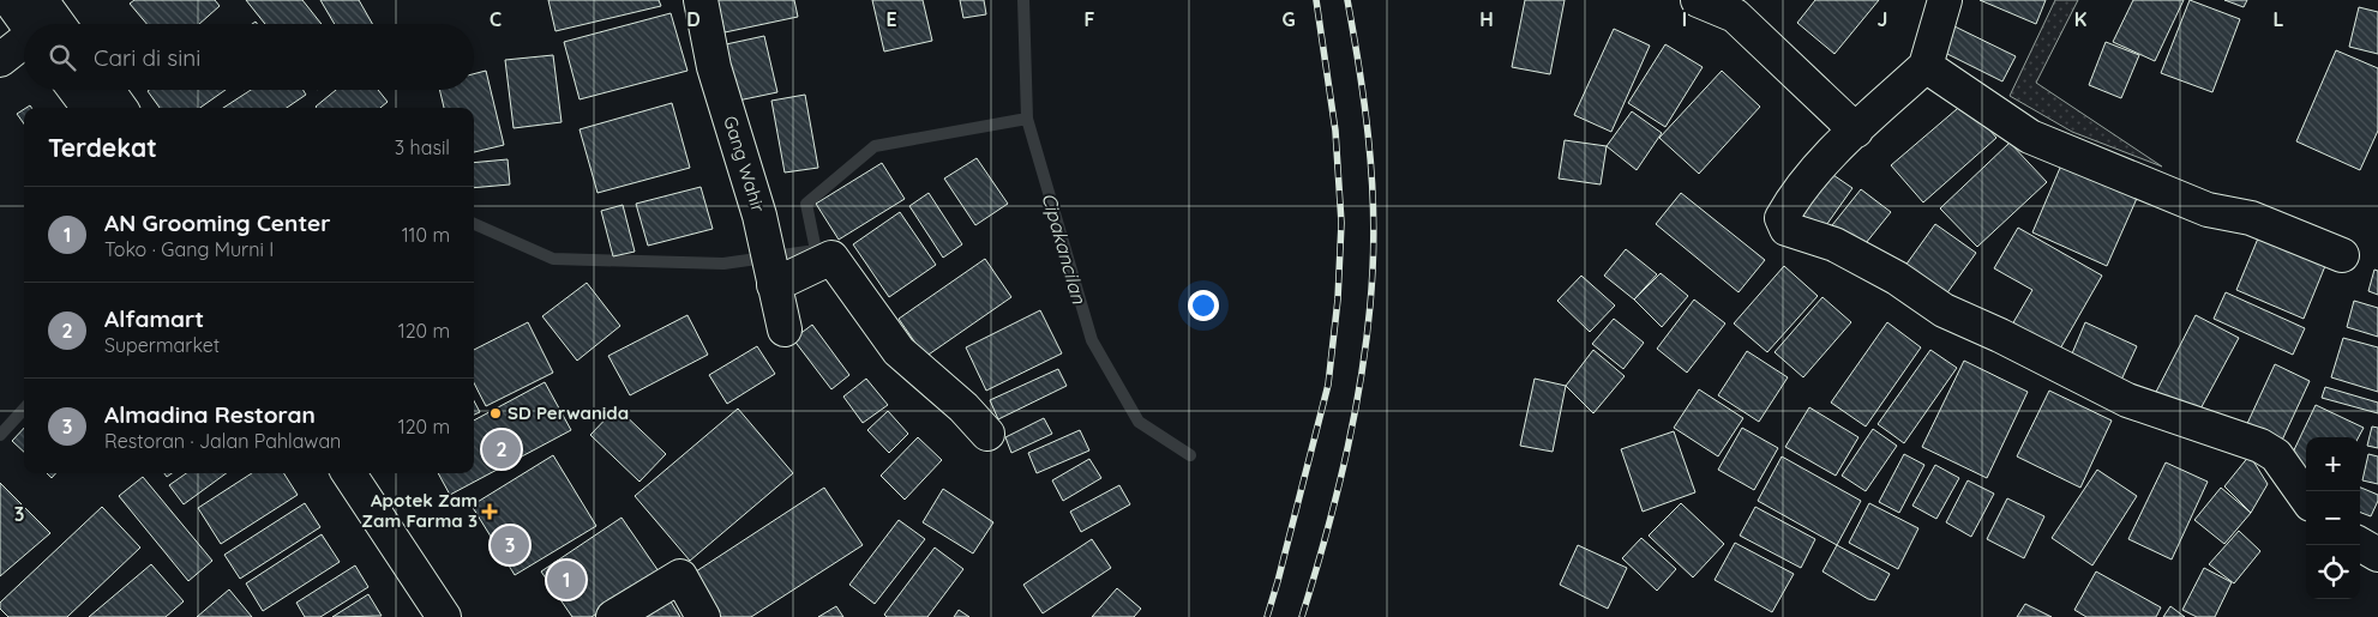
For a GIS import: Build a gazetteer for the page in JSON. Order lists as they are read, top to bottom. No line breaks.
{"streets":{"street":["Gang Wahir"]},"water":["Cipakancilan"],"places":{"other":["SD Perwanida"],"health":["Apotek Zam Zam Farma 3"]},"page":{"search":"Cari di sini","heading":["Terdekat","3 hasil"],"list":[{"mark":"1","name":"AN Grooming Center","note":"Toko · Gang Murni I","value":"110 m"},{"mark":"2","name":"Alfamart","note":"Supermarket","value":"120 m"},{"mark":"3","name":"Almadina Restoran","note":"Restoran · Jalan Pahlawan","value":"120 m"}],"pins":["2","3","1"],"map_buttons":["+","−"]},"grid":{"columns":["C","D","E","F","G","H","I","J","K","L"],"rows":["3"]}}
